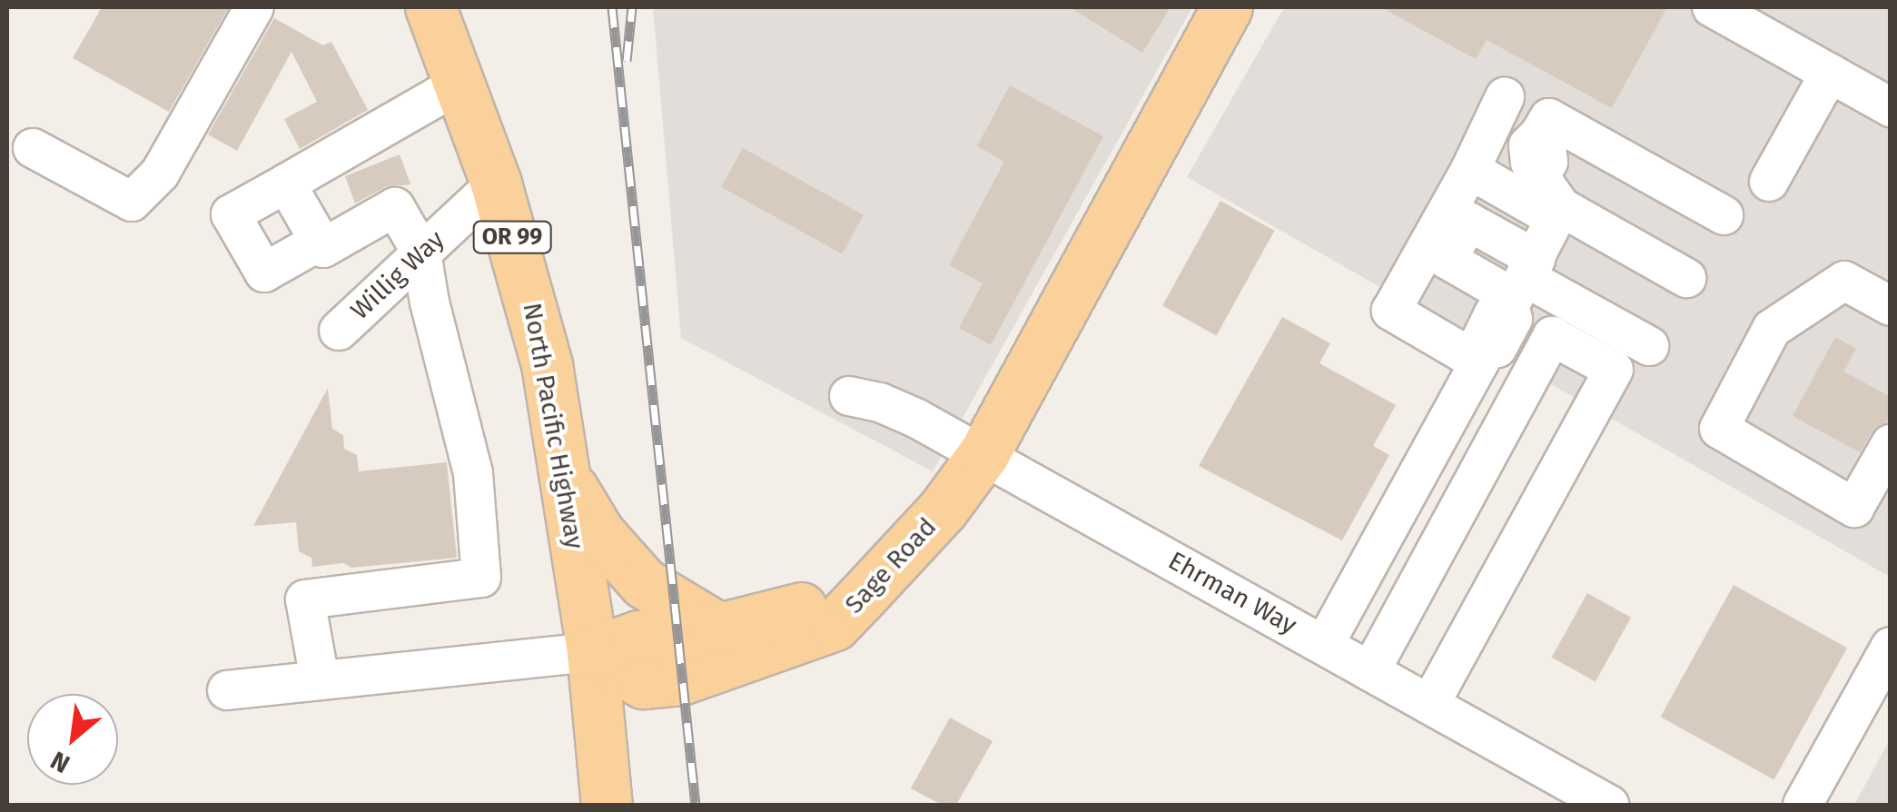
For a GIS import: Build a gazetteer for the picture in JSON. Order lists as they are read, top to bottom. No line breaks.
{"streets":{"main road":["OR 99","North Pacific Highway","Sage Road"],"street":["Willig Way","Ehrman Way"]},"crossings":[["Willig Way","North Pacific Highway"],["North Pacific Highway","Sage Road"],["Sage Road","Ehrman Way"]],"north":"bottom left"}
